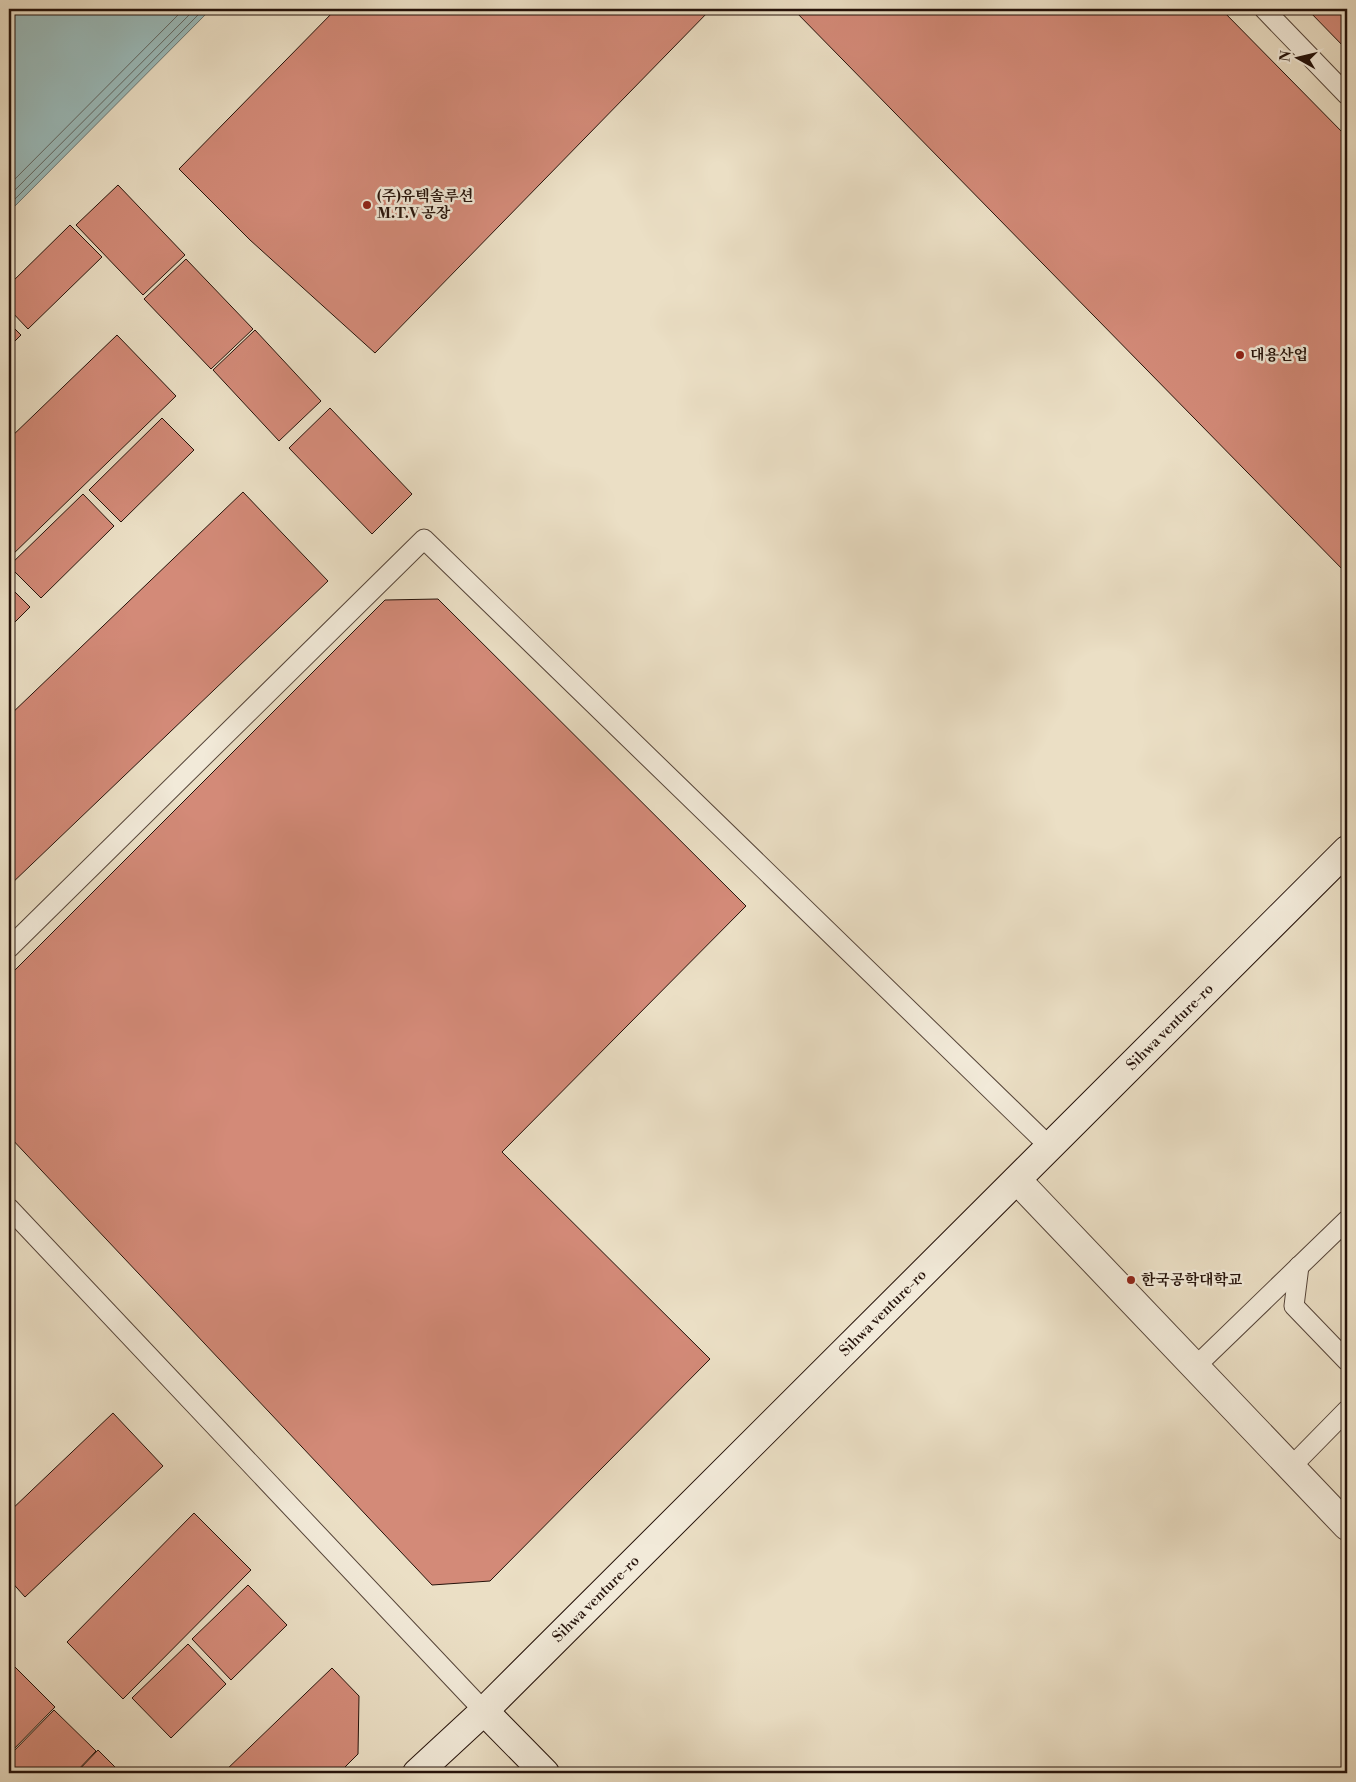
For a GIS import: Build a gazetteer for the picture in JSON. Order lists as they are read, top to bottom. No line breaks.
{"streets":{"street":["Sihwa venture-ro"]},"places":["(주)유텍솔루션 M.T.V 공장","대용산업","한국공학대학교"],"north":"left"}
